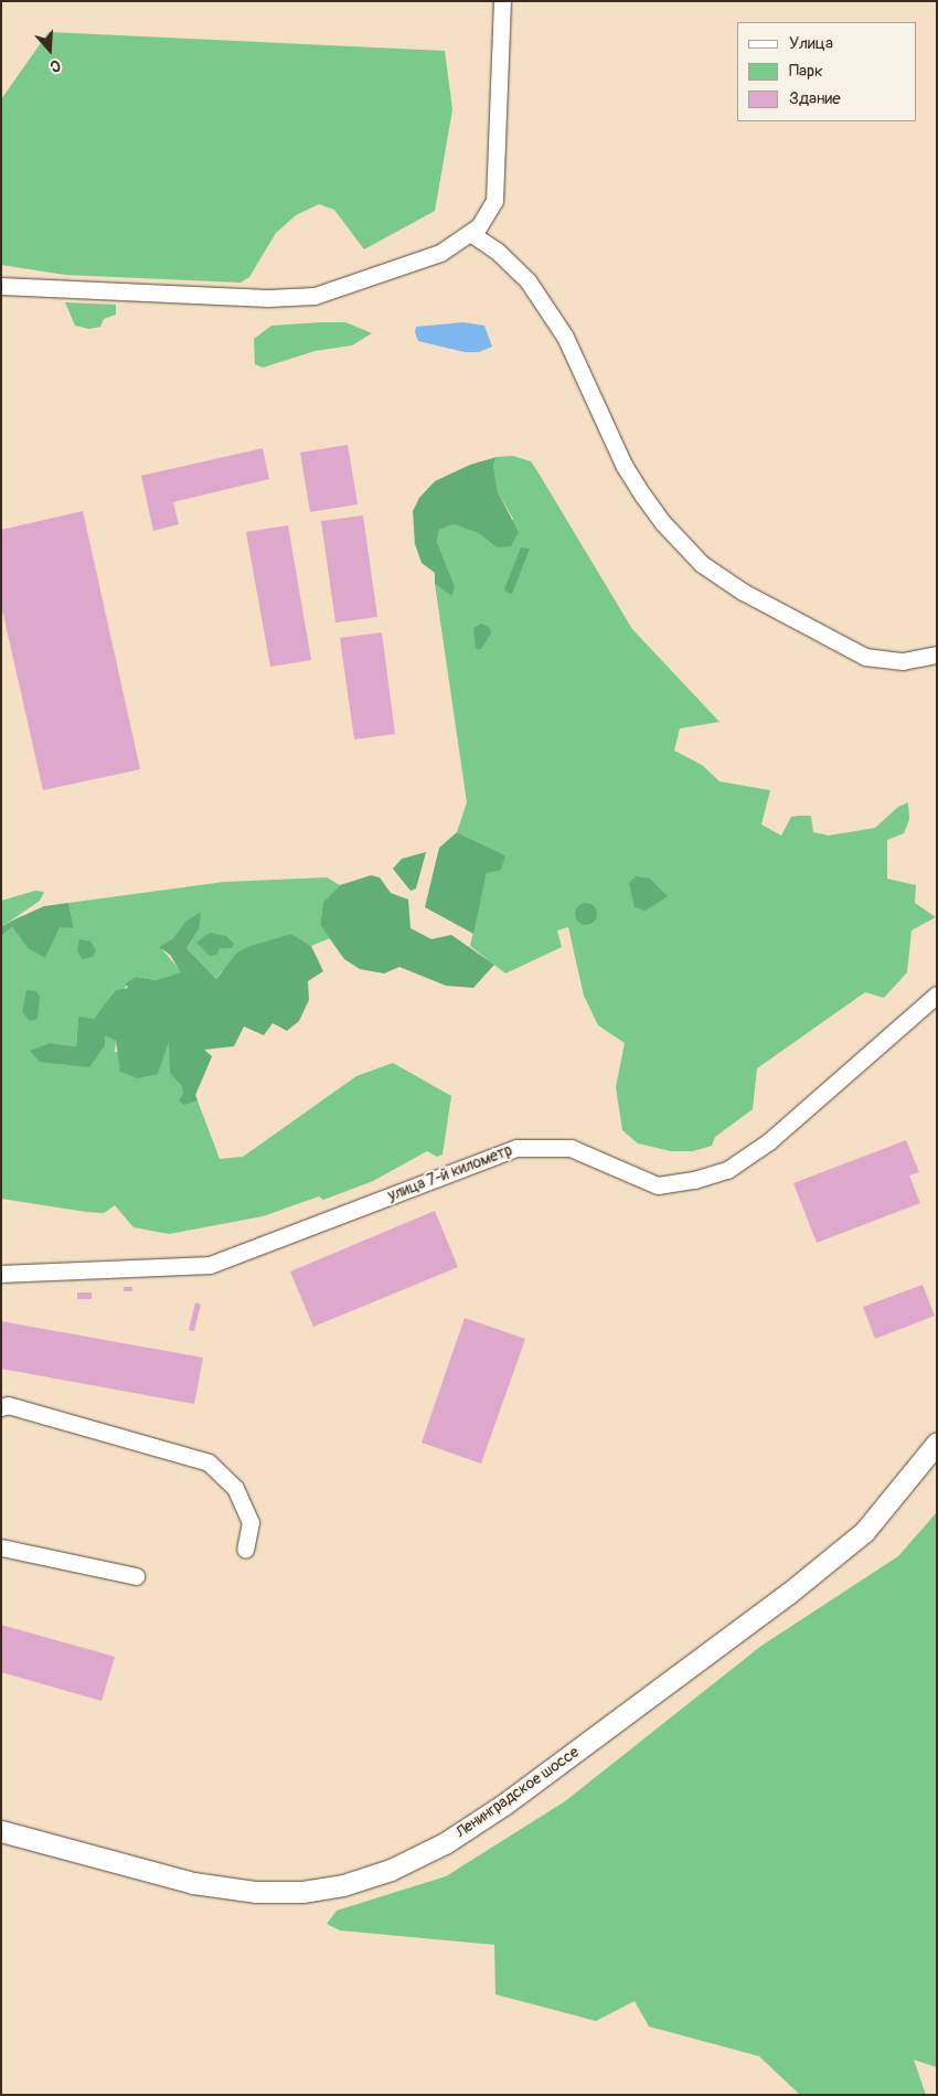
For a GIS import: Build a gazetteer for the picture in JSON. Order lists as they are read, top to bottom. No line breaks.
{"streets":{"main road":["Ленинградское шоссе"],"lane":["улица 7-й километр"]},"legend":["Улица","Парк","Здание"],"north":"bottom"}
